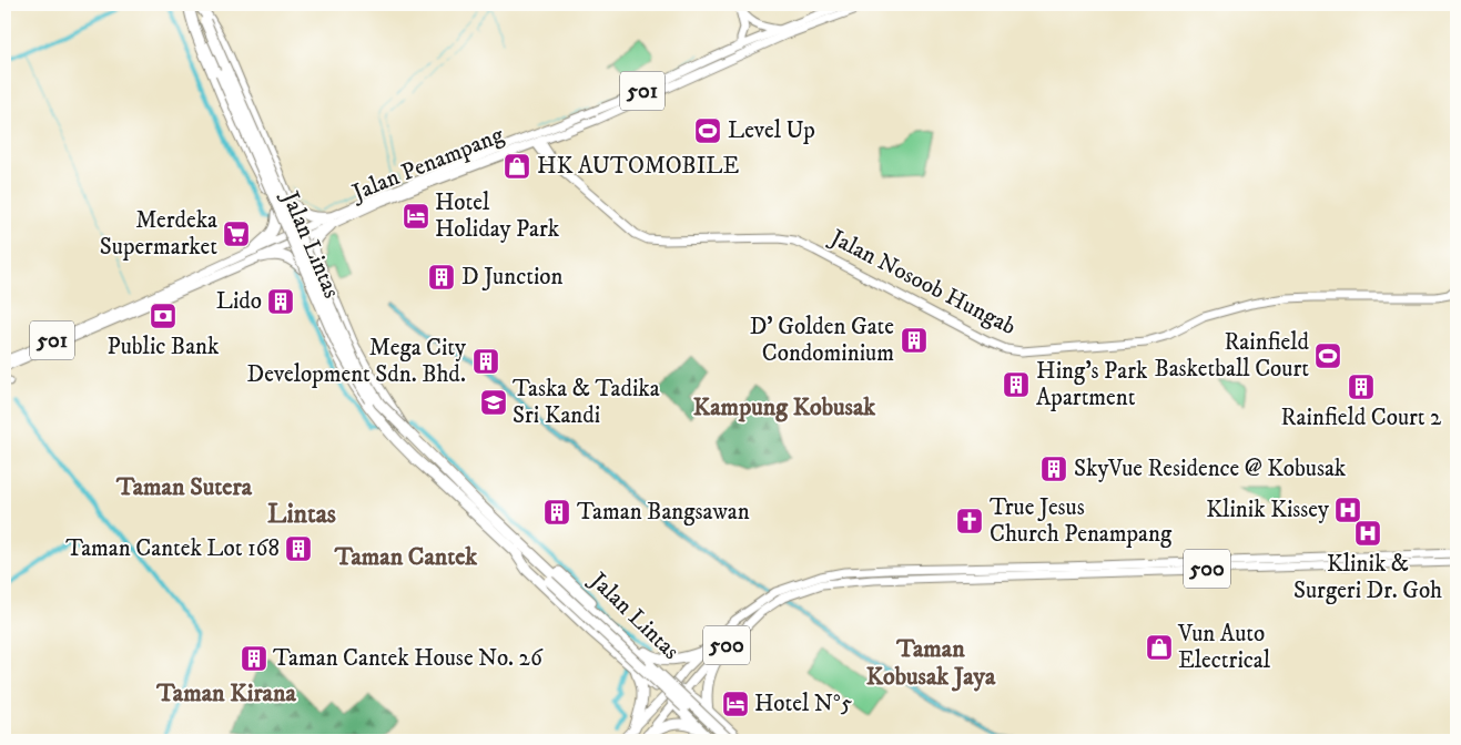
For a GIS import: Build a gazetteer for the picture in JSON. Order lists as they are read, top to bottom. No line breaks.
{"streets":{"highway":["Jalan Lintas"],"main road":["501","Jalan Penampang","Jalan Nosoob Hungab","500"]},"crossings":[["Jalan Penampang","Jalan Lintas"],["Jalan Penampang","Jalan Nosoob Hungab"],["Jalan Lintas","500"]],"districts":["Kampung Kobusak","Taman Sutera","Lintas","Taman Cantek","Taman Kobusak Jaya","Taman Kirana"],"places":{"sports":["Level Up","Rainfield Basketball Court"],"shop":["HK AUTOMOBILE","Vun Auto Electrical"],"hotel":["Hotel Holiday Park","Hotel N°5"],"supermarket":["Merdeka Supermarket"],"building":["D Junction","Lido","D' Golden Gate Condominium","Mega City Development Sdn. Bhd.","Hing's Park Apartment","Rainfield Court 2","SkyVue Residence @ Kobusak","Taman Bangsawan","Taman Cantek Lot 168","Taman Cantek House No. 26"],"bank":["Public Bank"],"school or university":["Taska & Tadika Sri Kandi"],"hospital":["Klinik Kissey","Klinik & Surgeri Dr. Goh"],"church":["True Jesus Church Penampang"]}}
